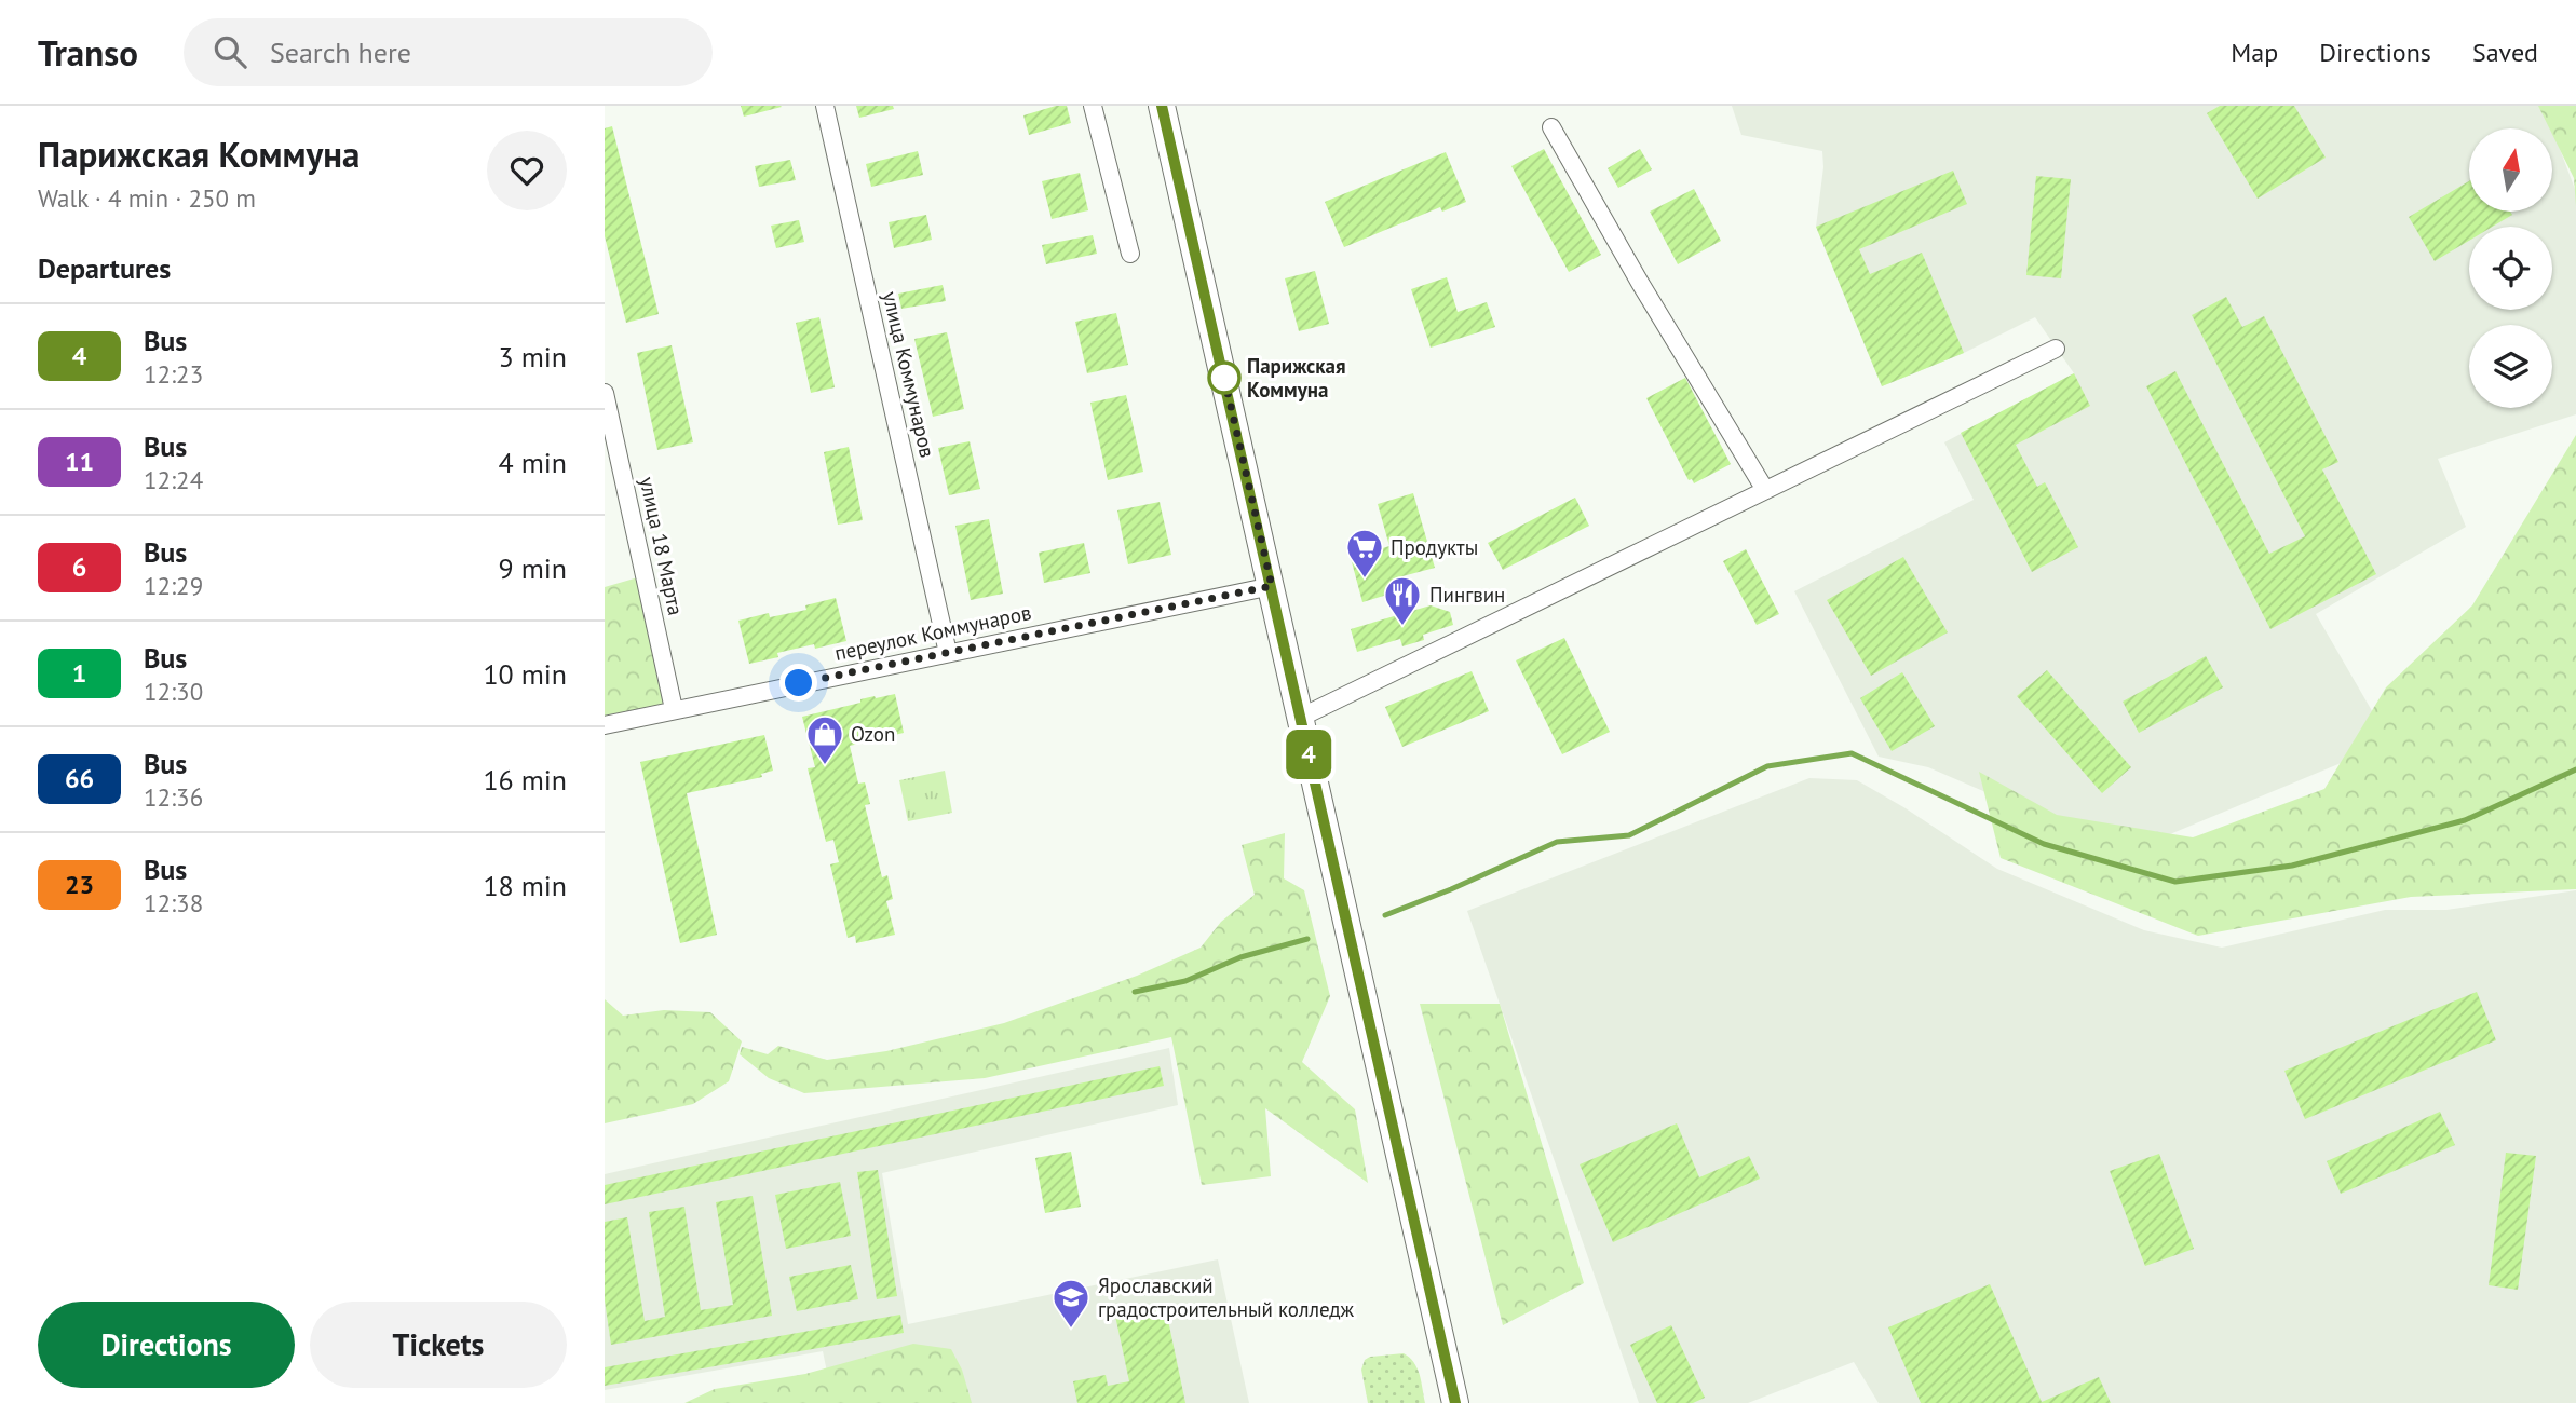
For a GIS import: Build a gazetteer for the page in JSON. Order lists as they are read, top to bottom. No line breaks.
{"streets":{"street":["улица Коммунаров","улица 18 Марта","переулок Коммунаров"]},"crossings":[["улица Коммунаров","переулок Коммунаров"],["улица 18 Марта","переулок Коммунаров"]],"places":{"other":["Парижская Коммуна"],"supermarket":["Продукты"],"restaurant":["Пингвин"],"shop":["Ozon"],"school or university":["Ярославский градостроительный колледж"]},"lines":["bus line 4"],"north":"top","page":{"header":"Transo","search":"Search here","nav":["Map","Directions","Saved"],"heading":[["Парижская Коммуна","Walk · 4 min · 250 m"],"Departures"],"on_map":"4","list":[{"mark":"4","name":"Bus","note":"12:23","value":"3 min"},{"mark":"11","name":"Bus","note":"12:24","value":"4 min"},{"mark":"6","name":"Bus","note":"12:29","value":"9 min"},{"mark":"1","name":"Bus","note":"12:30","value":"10 min"},{"mark":"66","name":"Bus","note":"12:36","value":"16 min"},{"mark":"23","name":"Bus","note":"12:38","value":"18 min"}],"buttons":["Directions","Tickets"]}}
